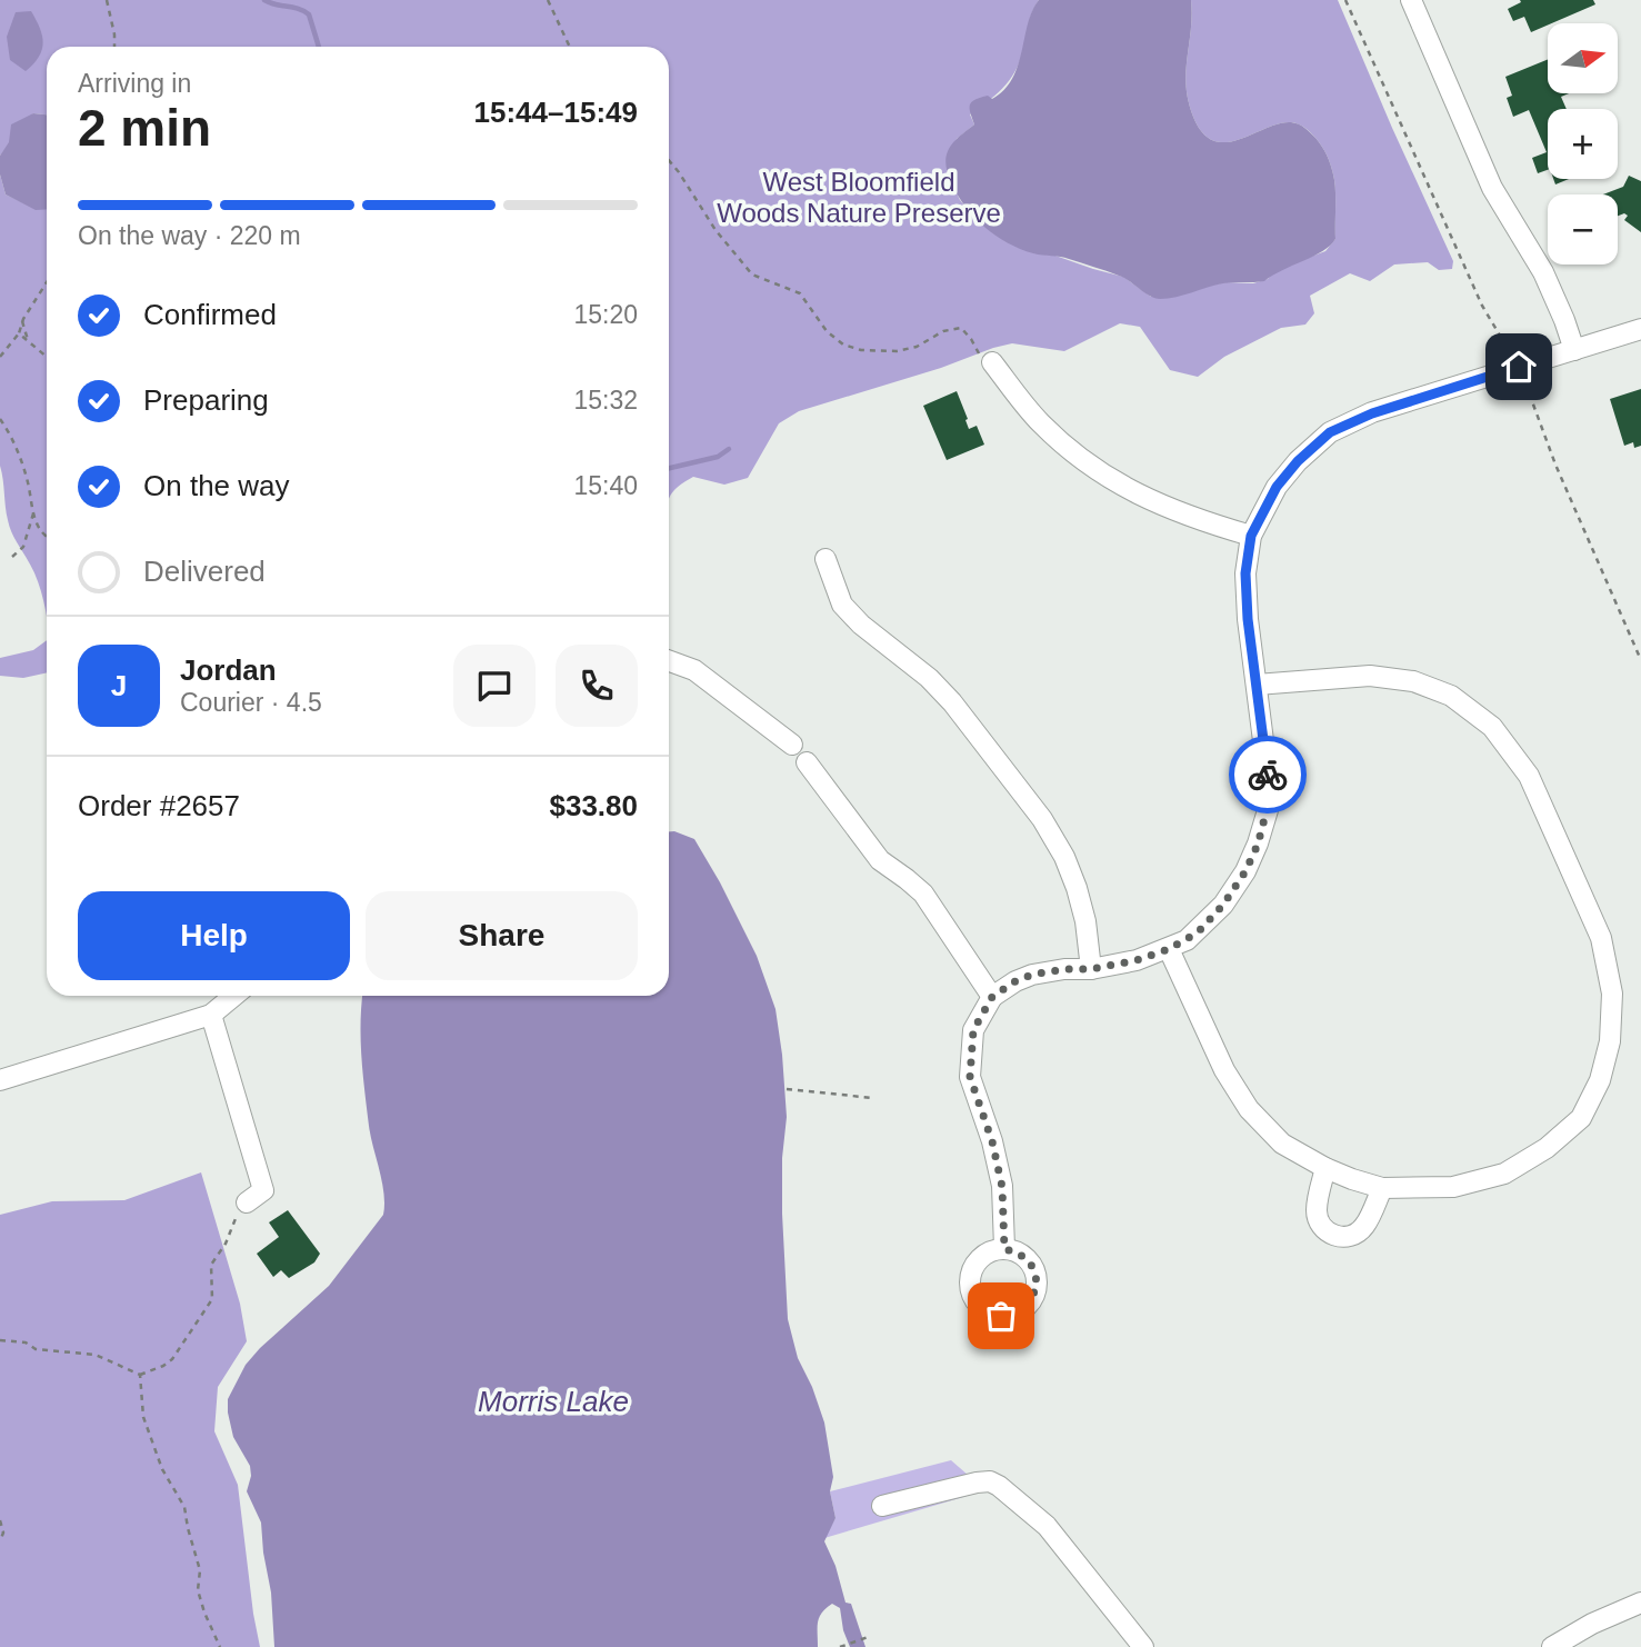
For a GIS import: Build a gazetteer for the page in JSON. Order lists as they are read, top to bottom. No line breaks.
{"water":["Morris Lake"],"parks":["West Bloomfield Woods Nature Preserve"],"north":"right","page":{"map_buttons":["+","−"],"heading":["2 min","Arriving in","15:44–15:49"],"panel":["Jordan","Courier · 4.5","Order #2657","$33.80"],"bar":"On the way · 220 m","list":[["Confirmed","15:20"],["Preparing","15:32"],["On the way","15:40"],"Delivered"],"round":"J","buttons":["Help","Share"]}}
